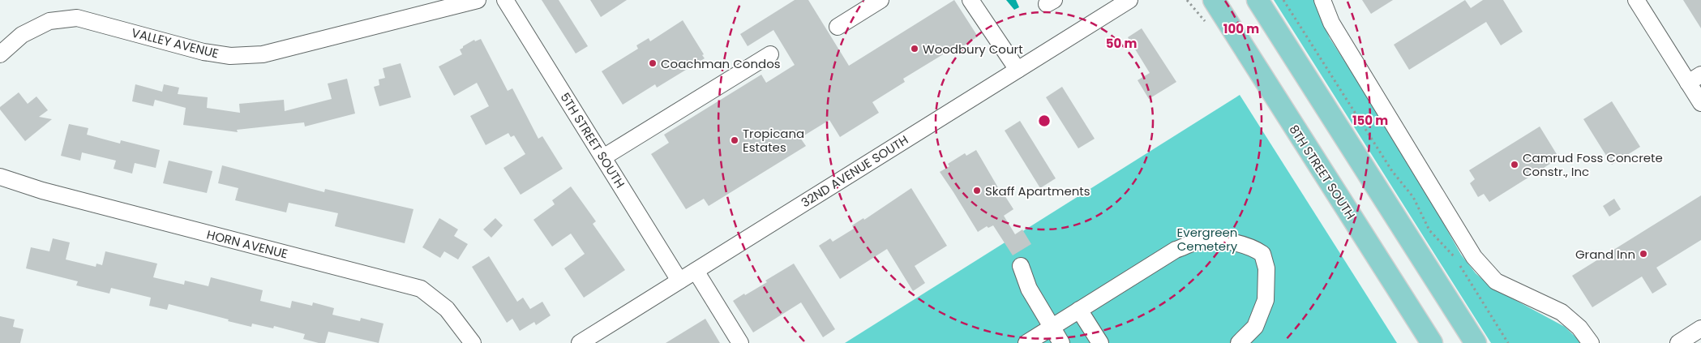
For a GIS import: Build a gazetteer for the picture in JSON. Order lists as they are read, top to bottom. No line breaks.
{"streets":{"main road":["8TH STREET SOUTH"],"street":["VALLEY AVENUE","5TH STREET SOUTH","32ND AVENUE SOUTH","HORN AVENUE"]},"crossings":[["5TH STREET SOUTH","32ND AVENUE SOUTH"]],"parks":["Evergreen Cemetery"],"places":["Woodbury Court","Coachman Condos","Tropicana Estates","Camrud Foss Concrete Constr., Inc","Skaff Apartments","Grand Inn"],"rings":["100 m","50 m","150 m"]}
